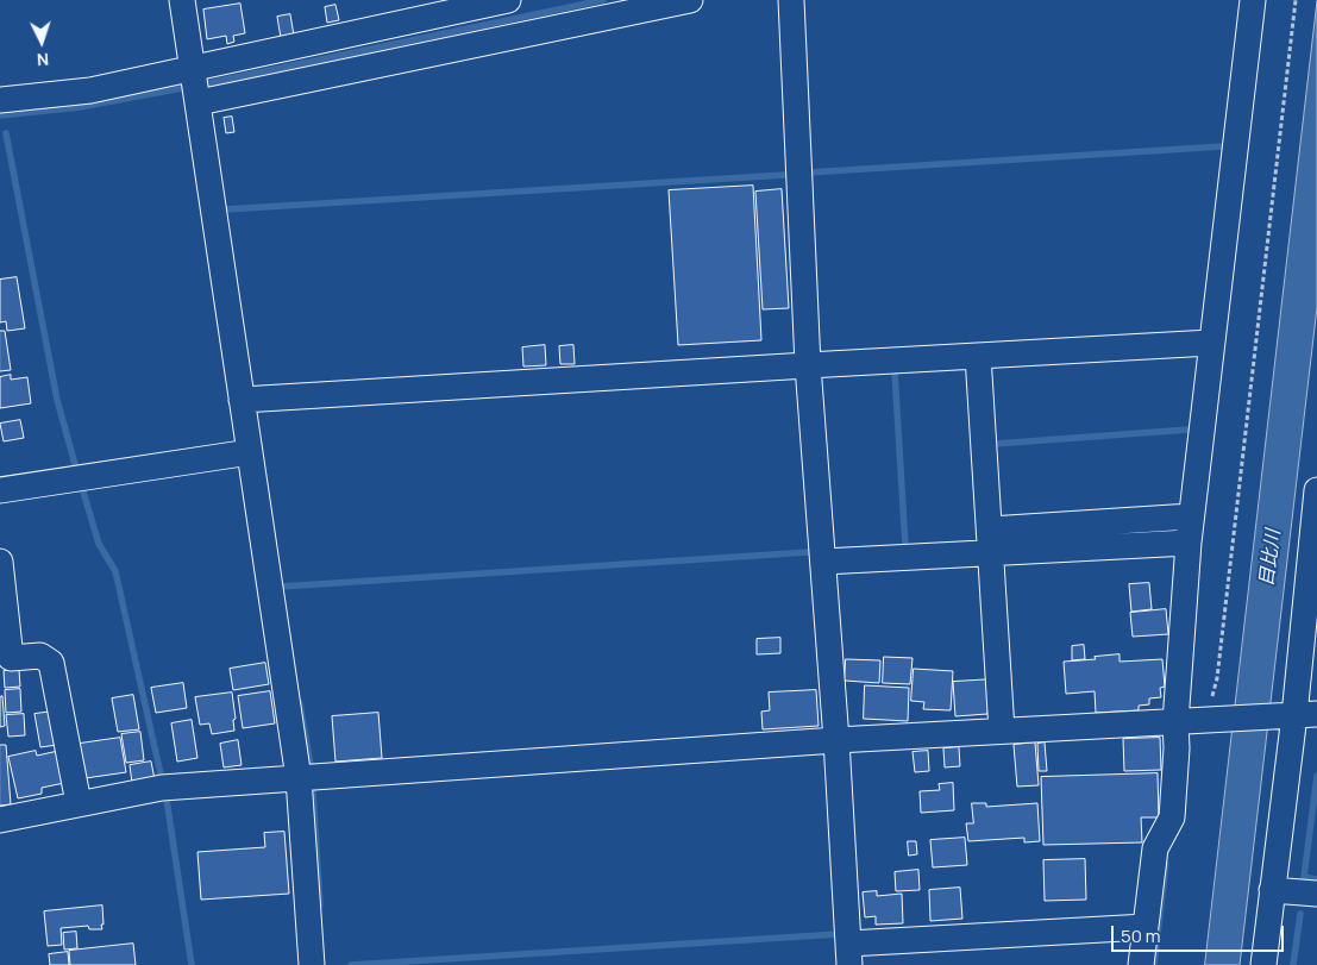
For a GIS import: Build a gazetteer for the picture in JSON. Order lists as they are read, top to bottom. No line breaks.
{"water":["目比川"],"scale_bar":"50 m","north":"bottom"}
